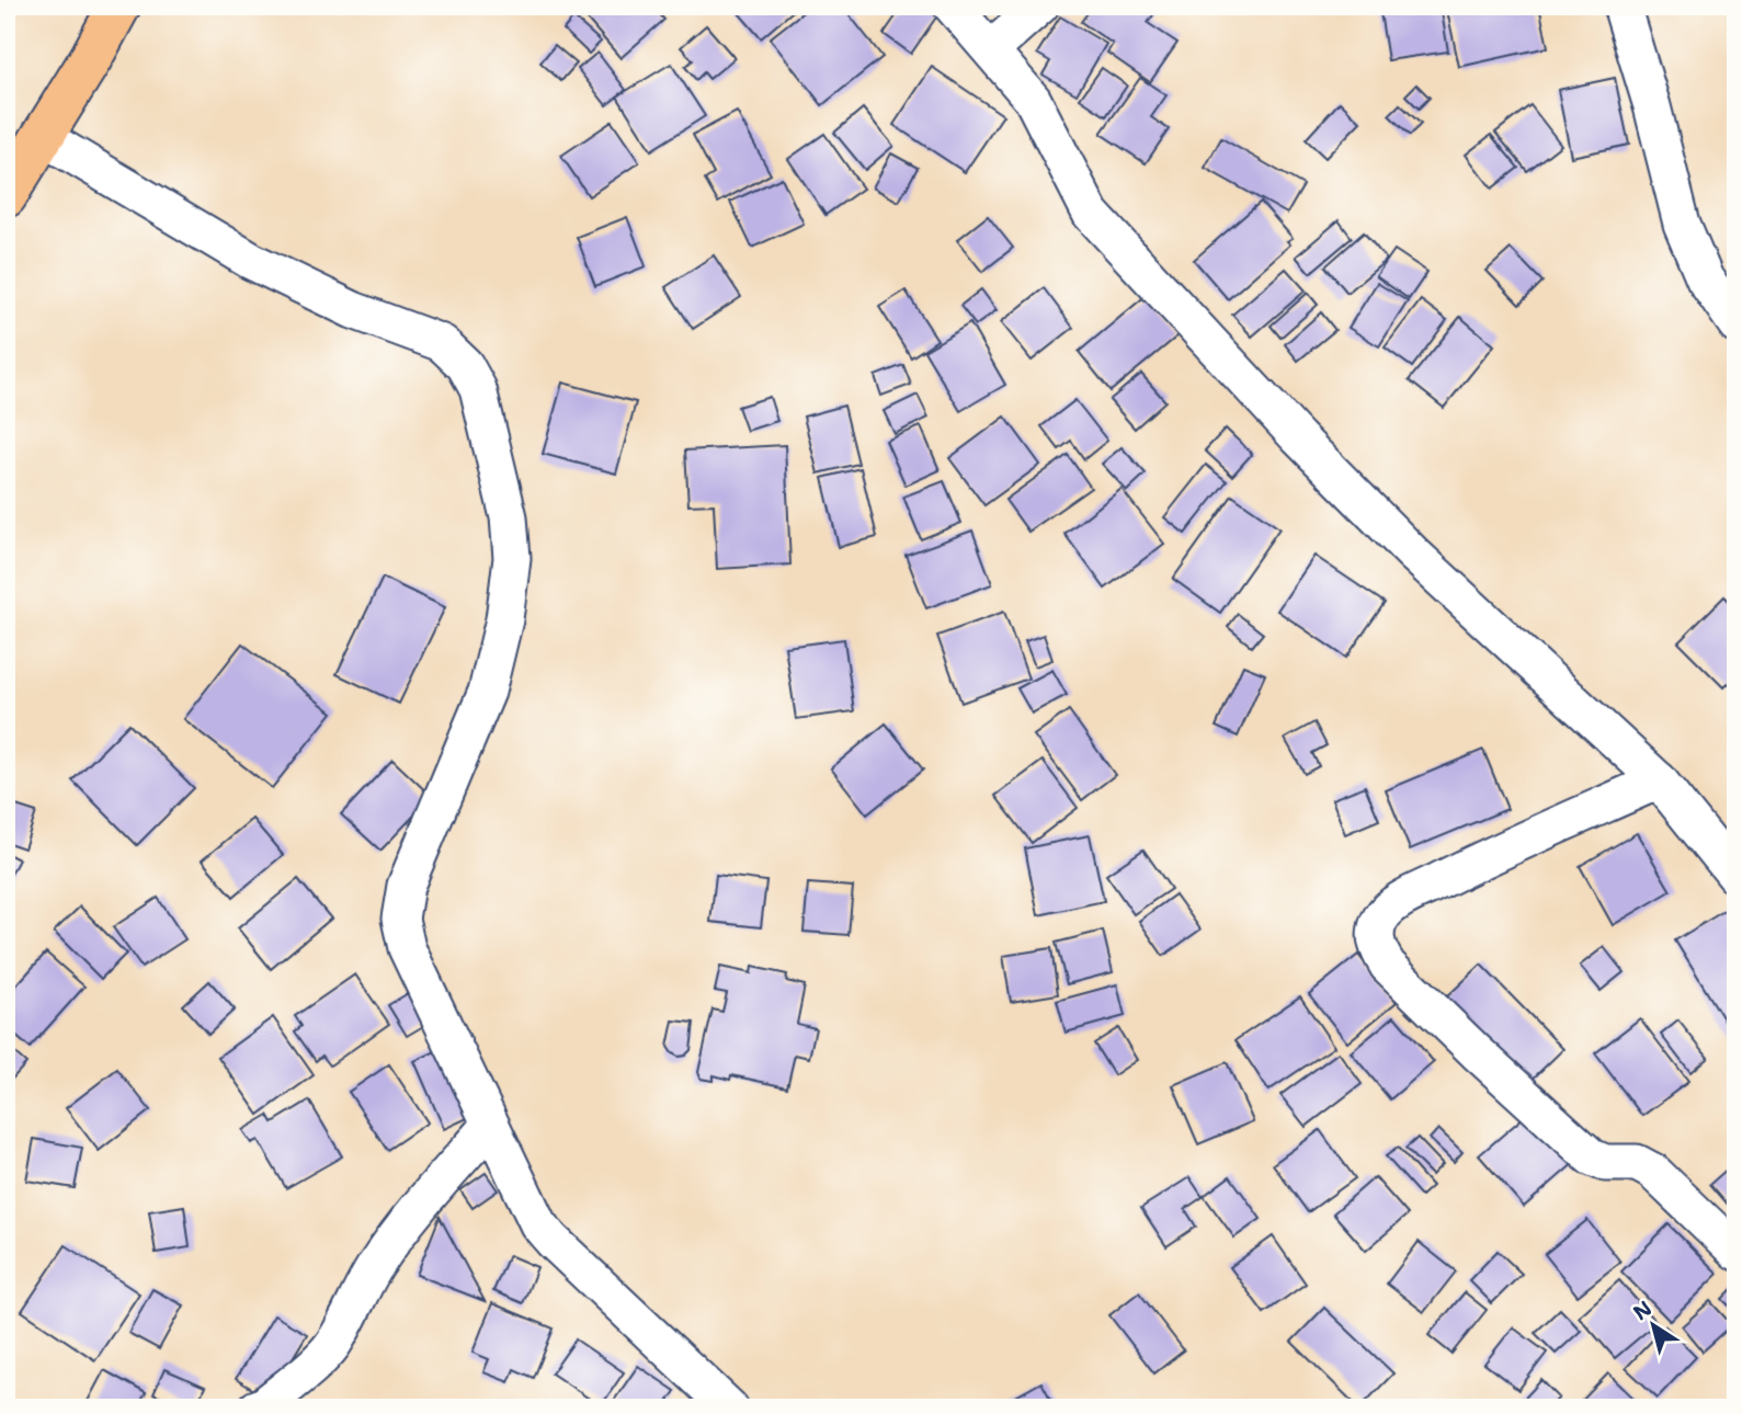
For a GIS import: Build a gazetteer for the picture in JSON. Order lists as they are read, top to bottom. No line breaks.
{"north":"top left"}
